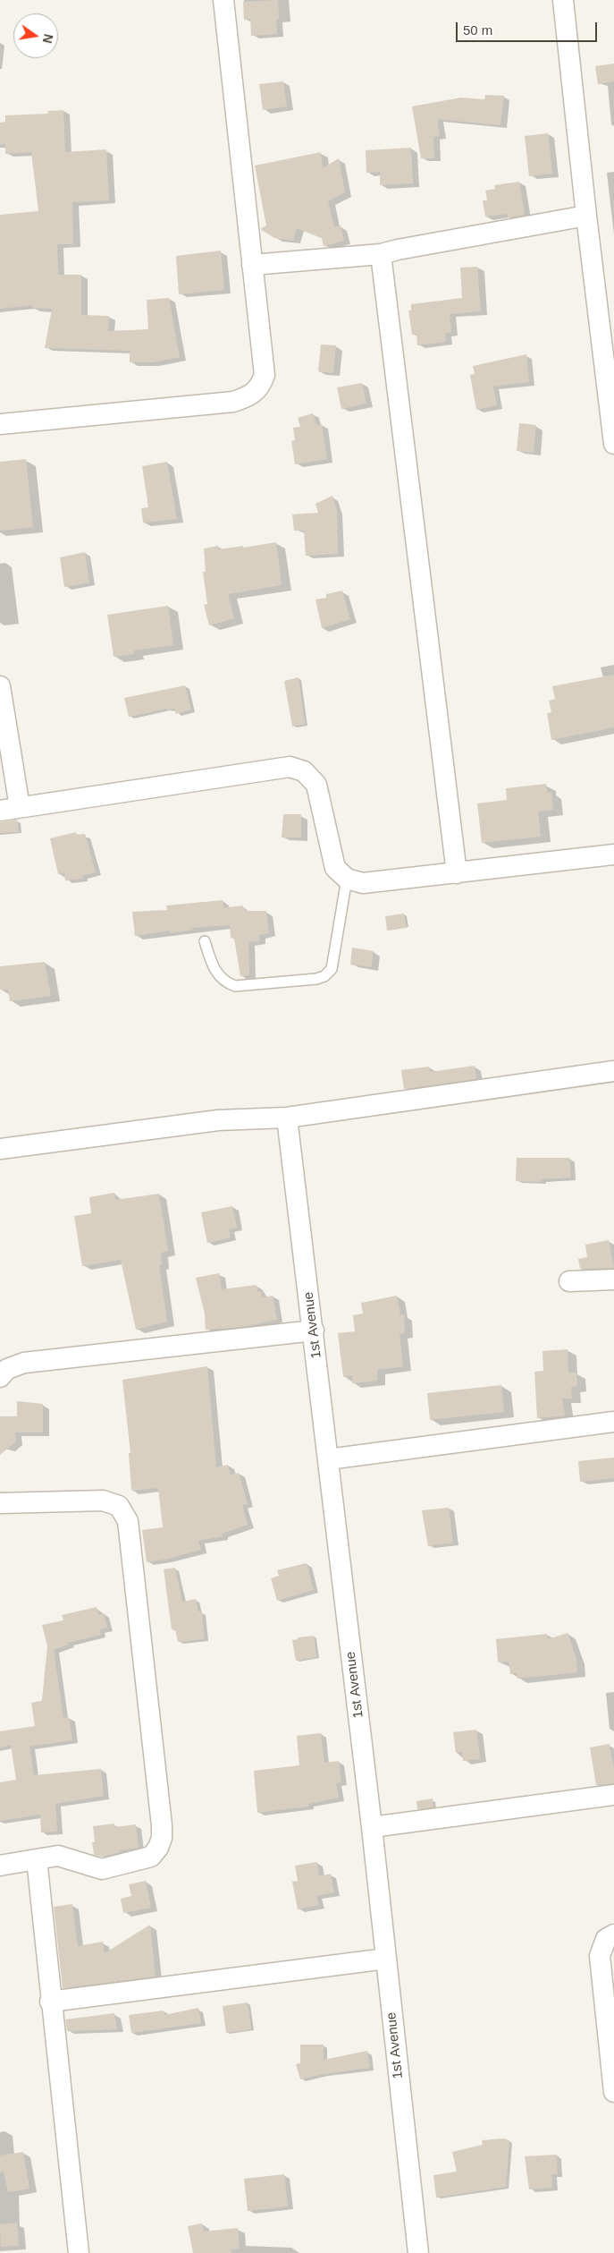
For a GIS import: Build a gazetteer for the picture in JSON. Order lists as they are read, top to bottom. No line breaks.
{"streets":{"street":["1st Avenue"]},"scale_bar":"50 m","north":"right"}
